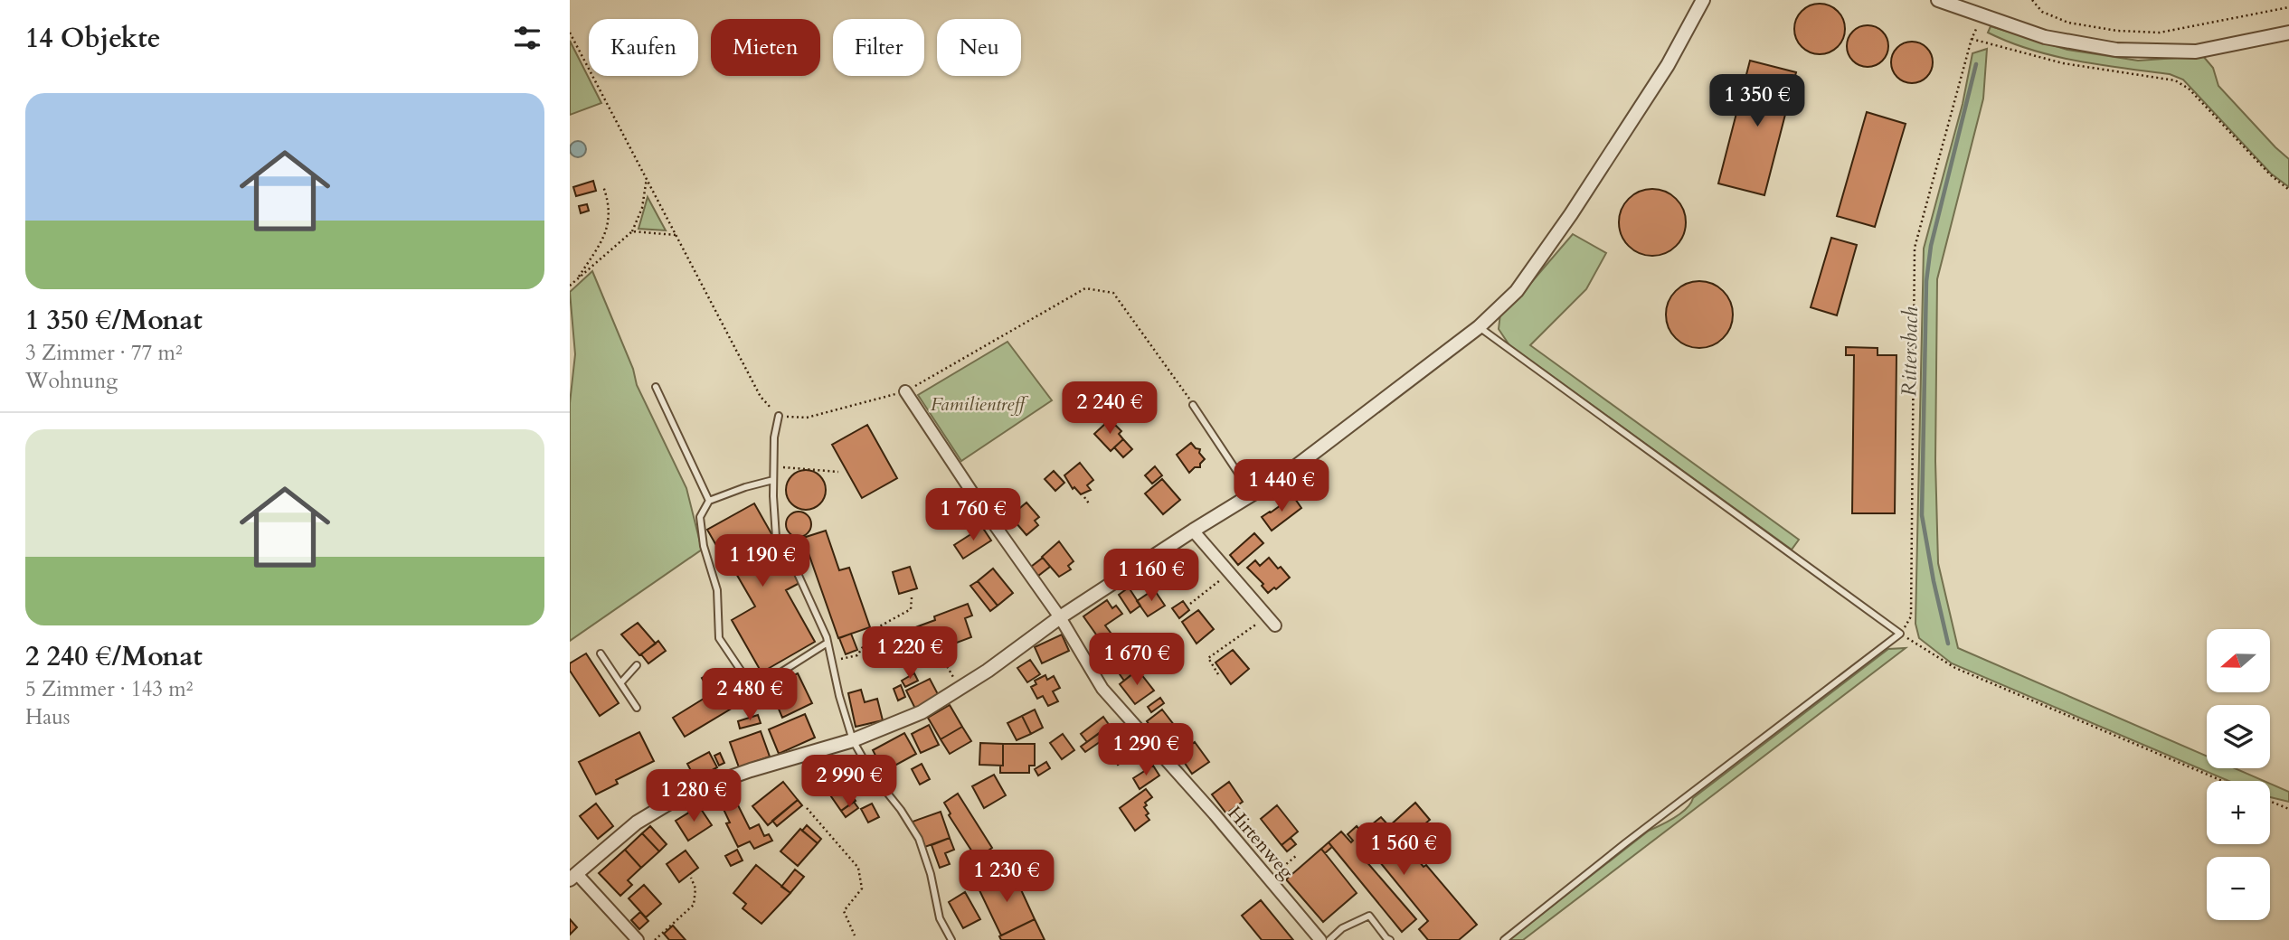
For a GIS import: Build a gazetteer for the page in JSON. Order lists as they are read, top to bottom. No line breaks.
{"streets":{"street":["Hirtenweg"]},"water":["Rittersbach"],"parks":["Familientreff"],"north":"left","page":{"heading":"14 Objekte","chip":["Kaufen","Mieten","Filter","Neu"],"price":["1 350 €","2 240 €","1 440 €","1 760 €","1 190 €","1 160 €","1 220 €","1 670 €","2 480 €","1 290 €","2 990 €","1 280 €","1 560 €","1 230 €"],"list":[{"name":"1 350 €/Monat","note":"3 Zimmer · 77 m² · Wohnung"},{"name":"2 240 €/Monat","note":"5 Zimmer · 143 m² · Haus"}],"map_buttons":["+","−"]}}
